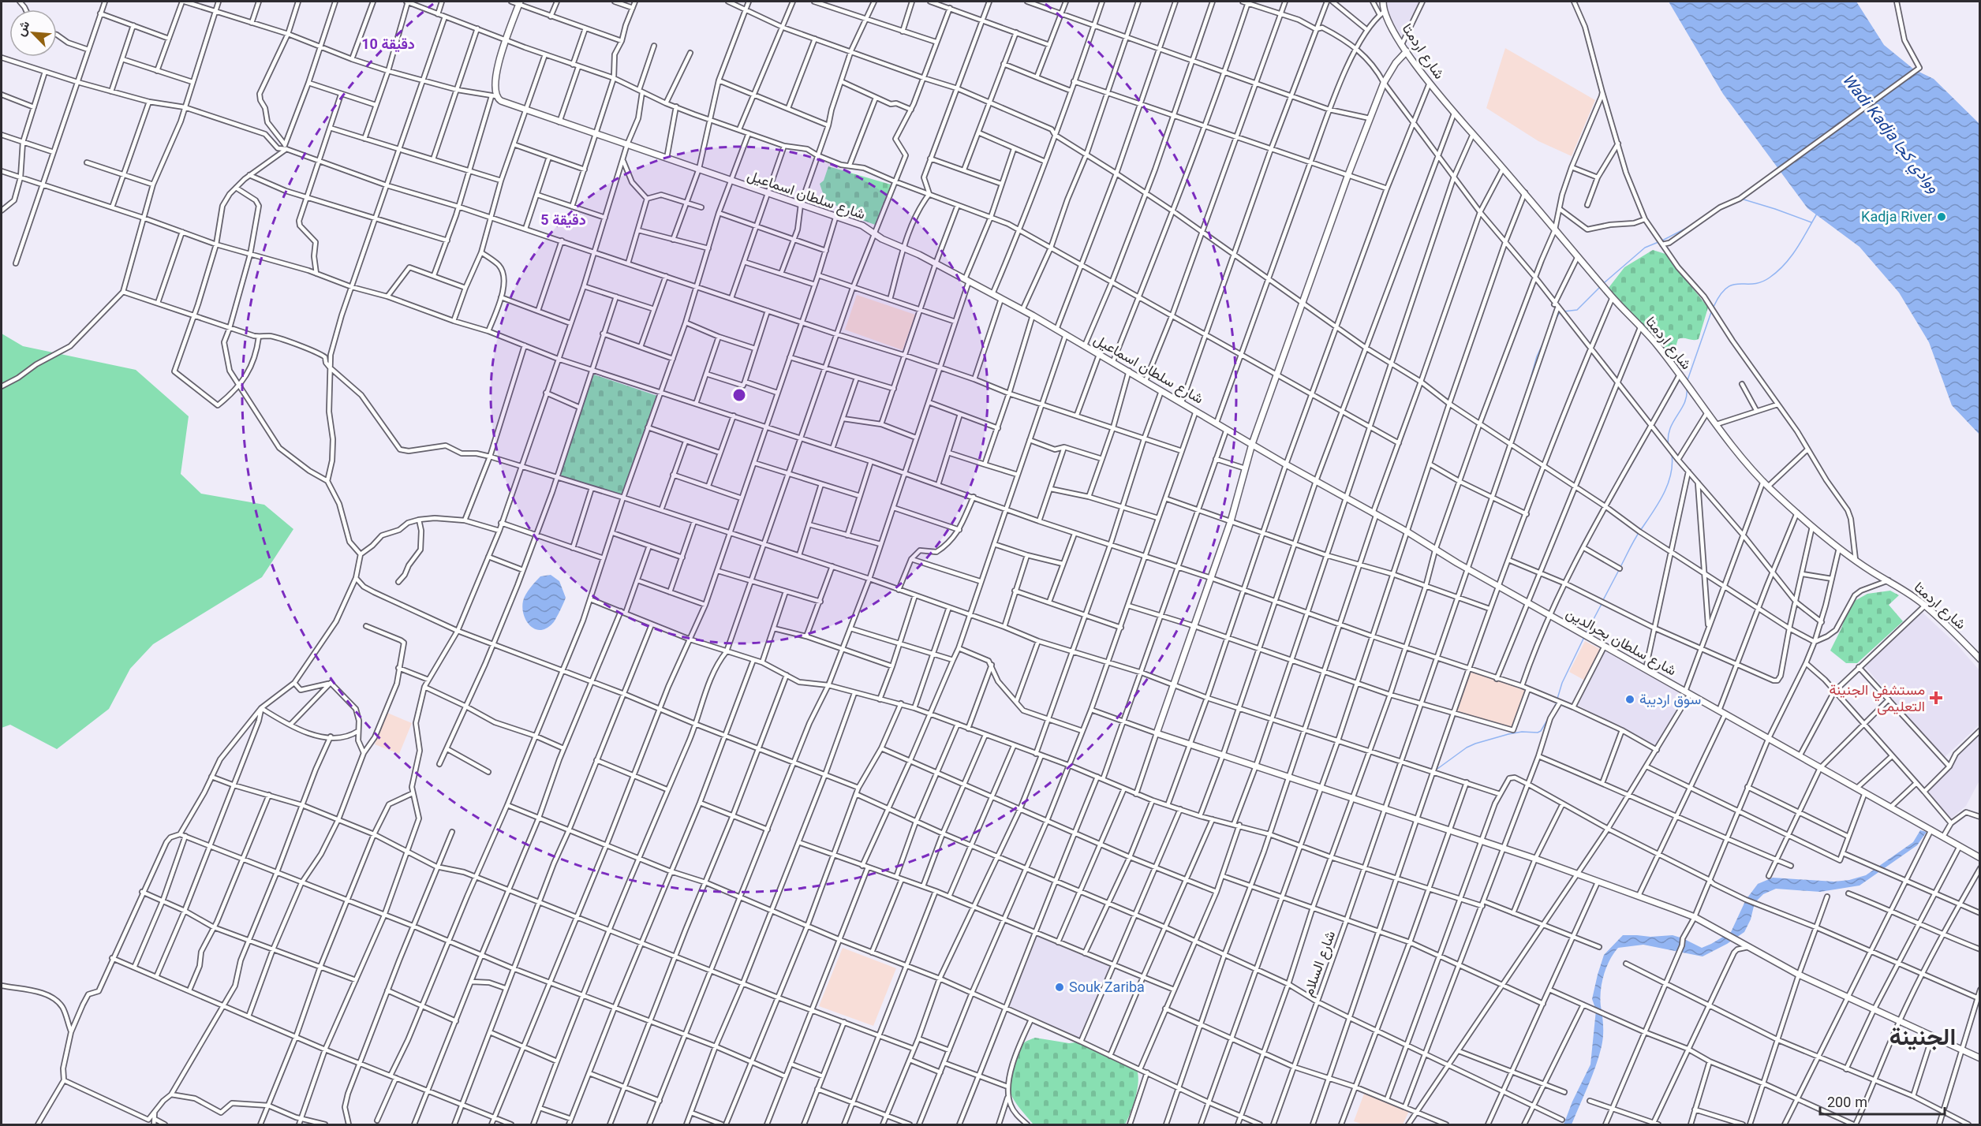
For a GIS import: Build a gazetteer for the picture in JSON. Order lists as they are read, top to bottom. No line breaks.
{"streets":{"street":["شارع اردمتا","شارع سلطان اسماعيل","شارع سلطان بحرالدين","شارع السلام"]},"crossings":[["شارع سلطان اسماعيل","شارع سلطان بحرالدين"],["شارع سلطان بحرالدين","شارع السلام"]],"districts":["الجنينة"],"water":["Wadi Kadja ووادي كجا"],"places":{"other":["Kadja River","سوق ارديبة","Souk Zariba"],"health":["مستشفي الجنينة التعليمى"]},"scale_bar":"200 m","north":"top left","rings":["10 دقيقة","5 دقيقة"]}
